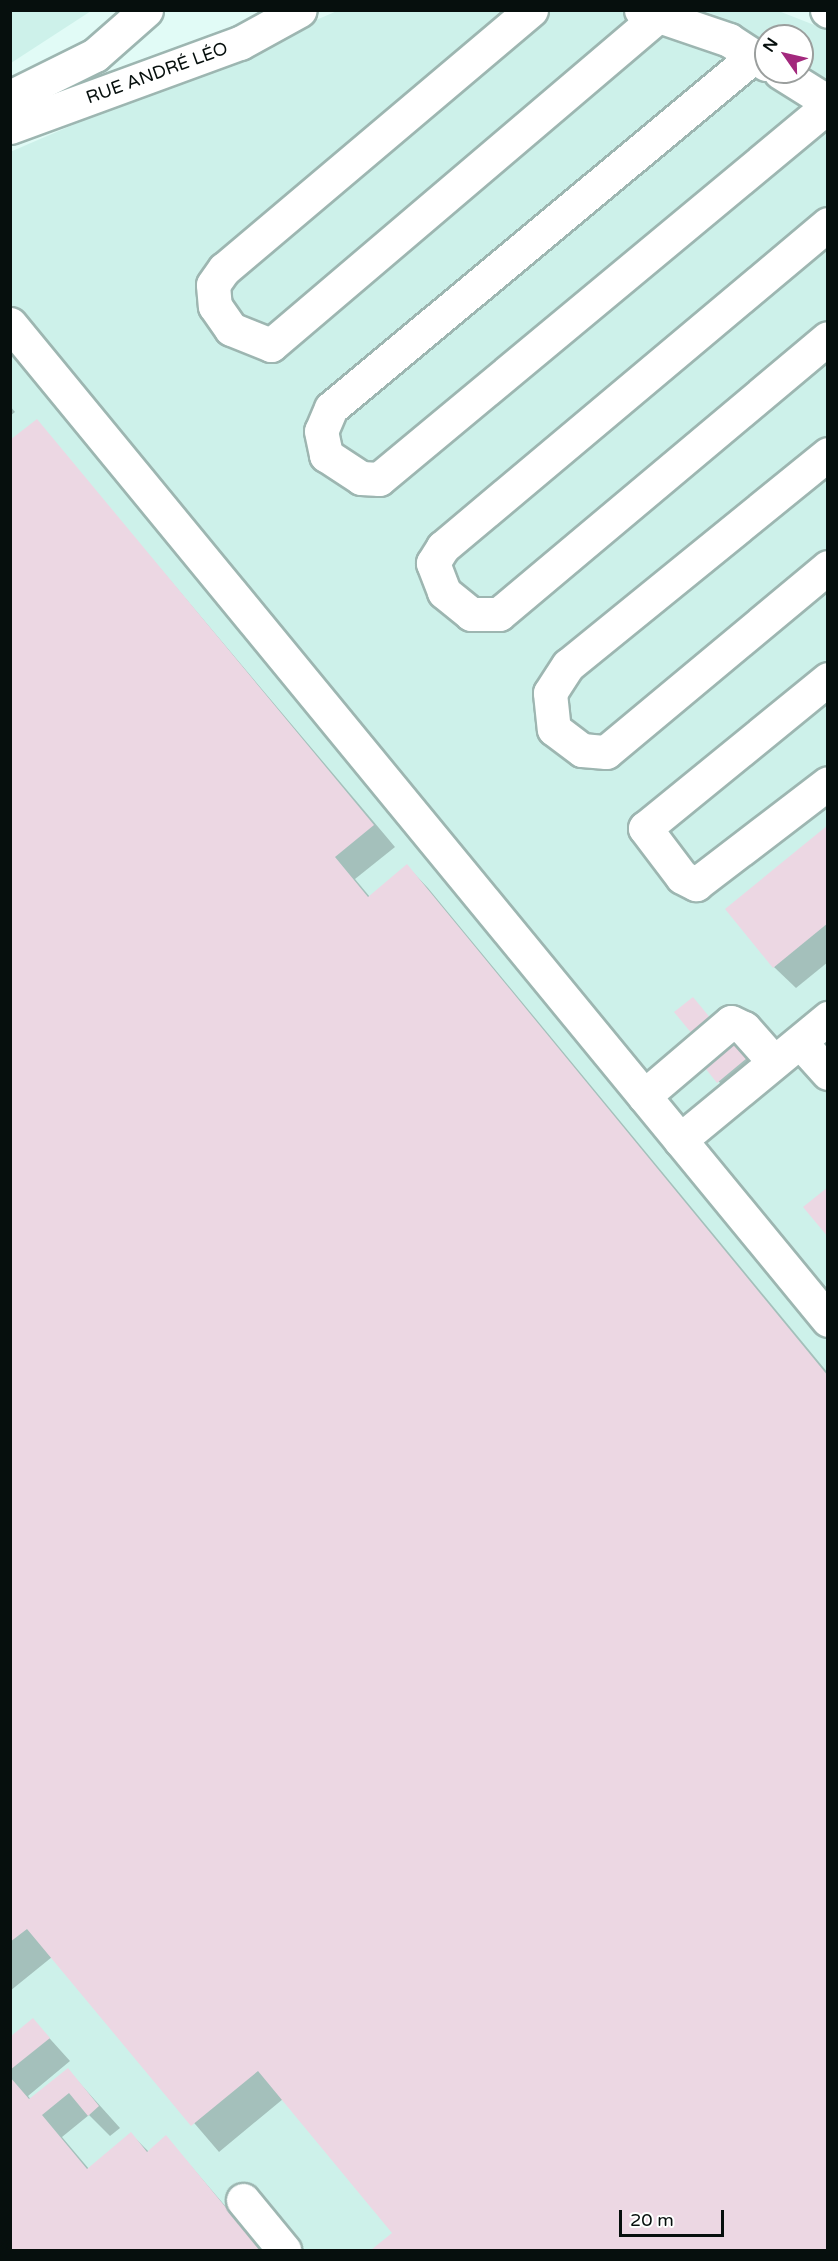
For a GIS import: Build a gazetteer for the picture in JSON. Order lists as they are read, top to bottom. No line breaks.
{"streets":{"street":["RUE ANDRÉ LÉO"]},"scale_bar":"20 m","north":"top left"}
